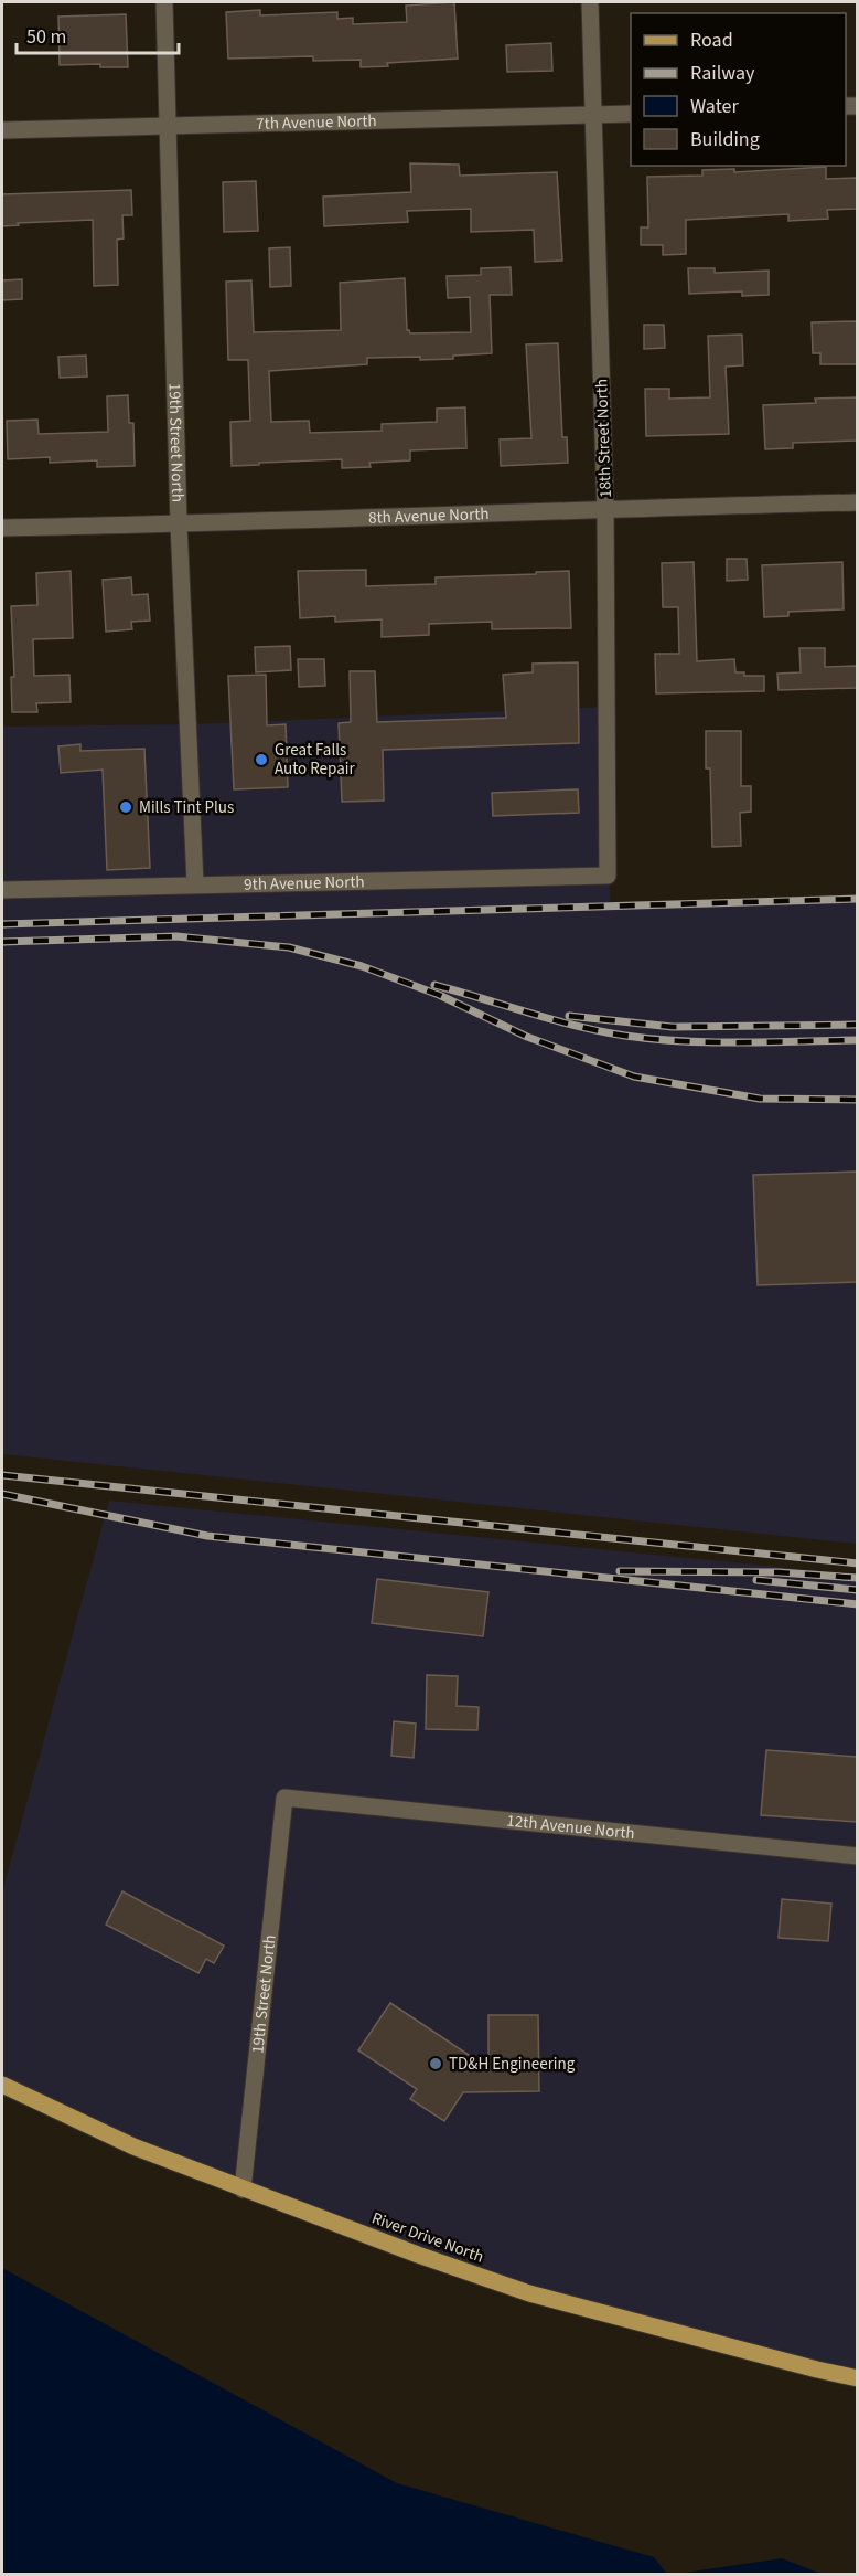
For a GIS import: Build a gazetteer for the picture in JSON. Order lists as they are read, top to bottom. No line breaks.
{"streets":{"main road":["River Drive North"],"street":["7th Avenue North","18th Street North","19th Street North","8th Avenue North","9th Avenue North","12th Avenue North"]},"crossings":[["7th Avenue North","18th Street North"],["7th Avenue North","19th Street North"],["18th Street North","8th Avenue North"],["18th Street North","9th Avenue North"],["19th Street North","8th Avenue North"],["19th Street North","9th Avenue North"],["19th Street North","12th Avenue North"],["19th Street North","River Drive North"]],"places":["Great Falls Auto Repair","Mills Tint Plus","TD&H Engineering"],"legend":["Road","Railway","Water","Building"],"scale_bar":"50 m"}
